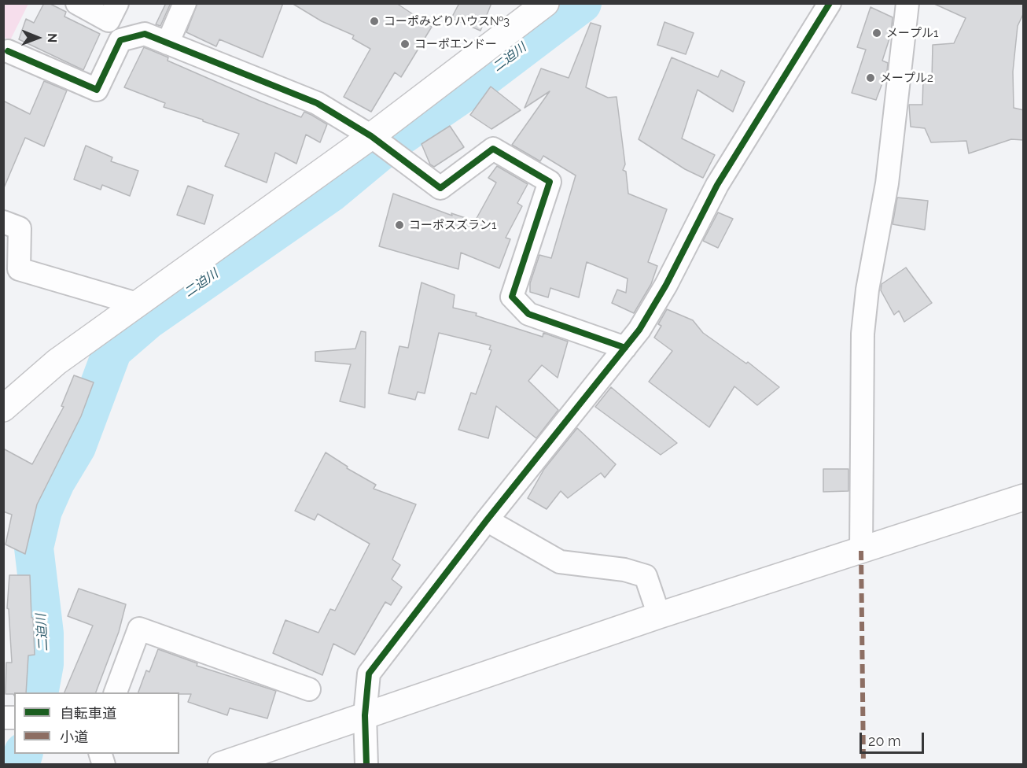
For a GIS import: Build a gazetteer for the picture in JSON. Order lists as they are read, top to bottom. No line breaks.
{"water":["二迫川"],"places":["コーポみどりハウス№3","メープル1","コーポエンドー","メープル2","コーポスズラン1"],"legend":["自転車道","小道"],"scale_bar":"20 m","north":"right"}
